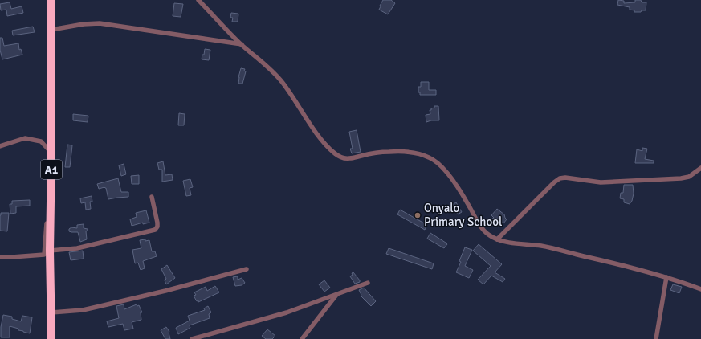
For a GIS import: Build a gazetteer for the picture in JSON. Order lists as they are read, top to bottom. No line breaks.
{"streets":{"highway":["A1"]},"places":["Onyalo Primary School"]}
